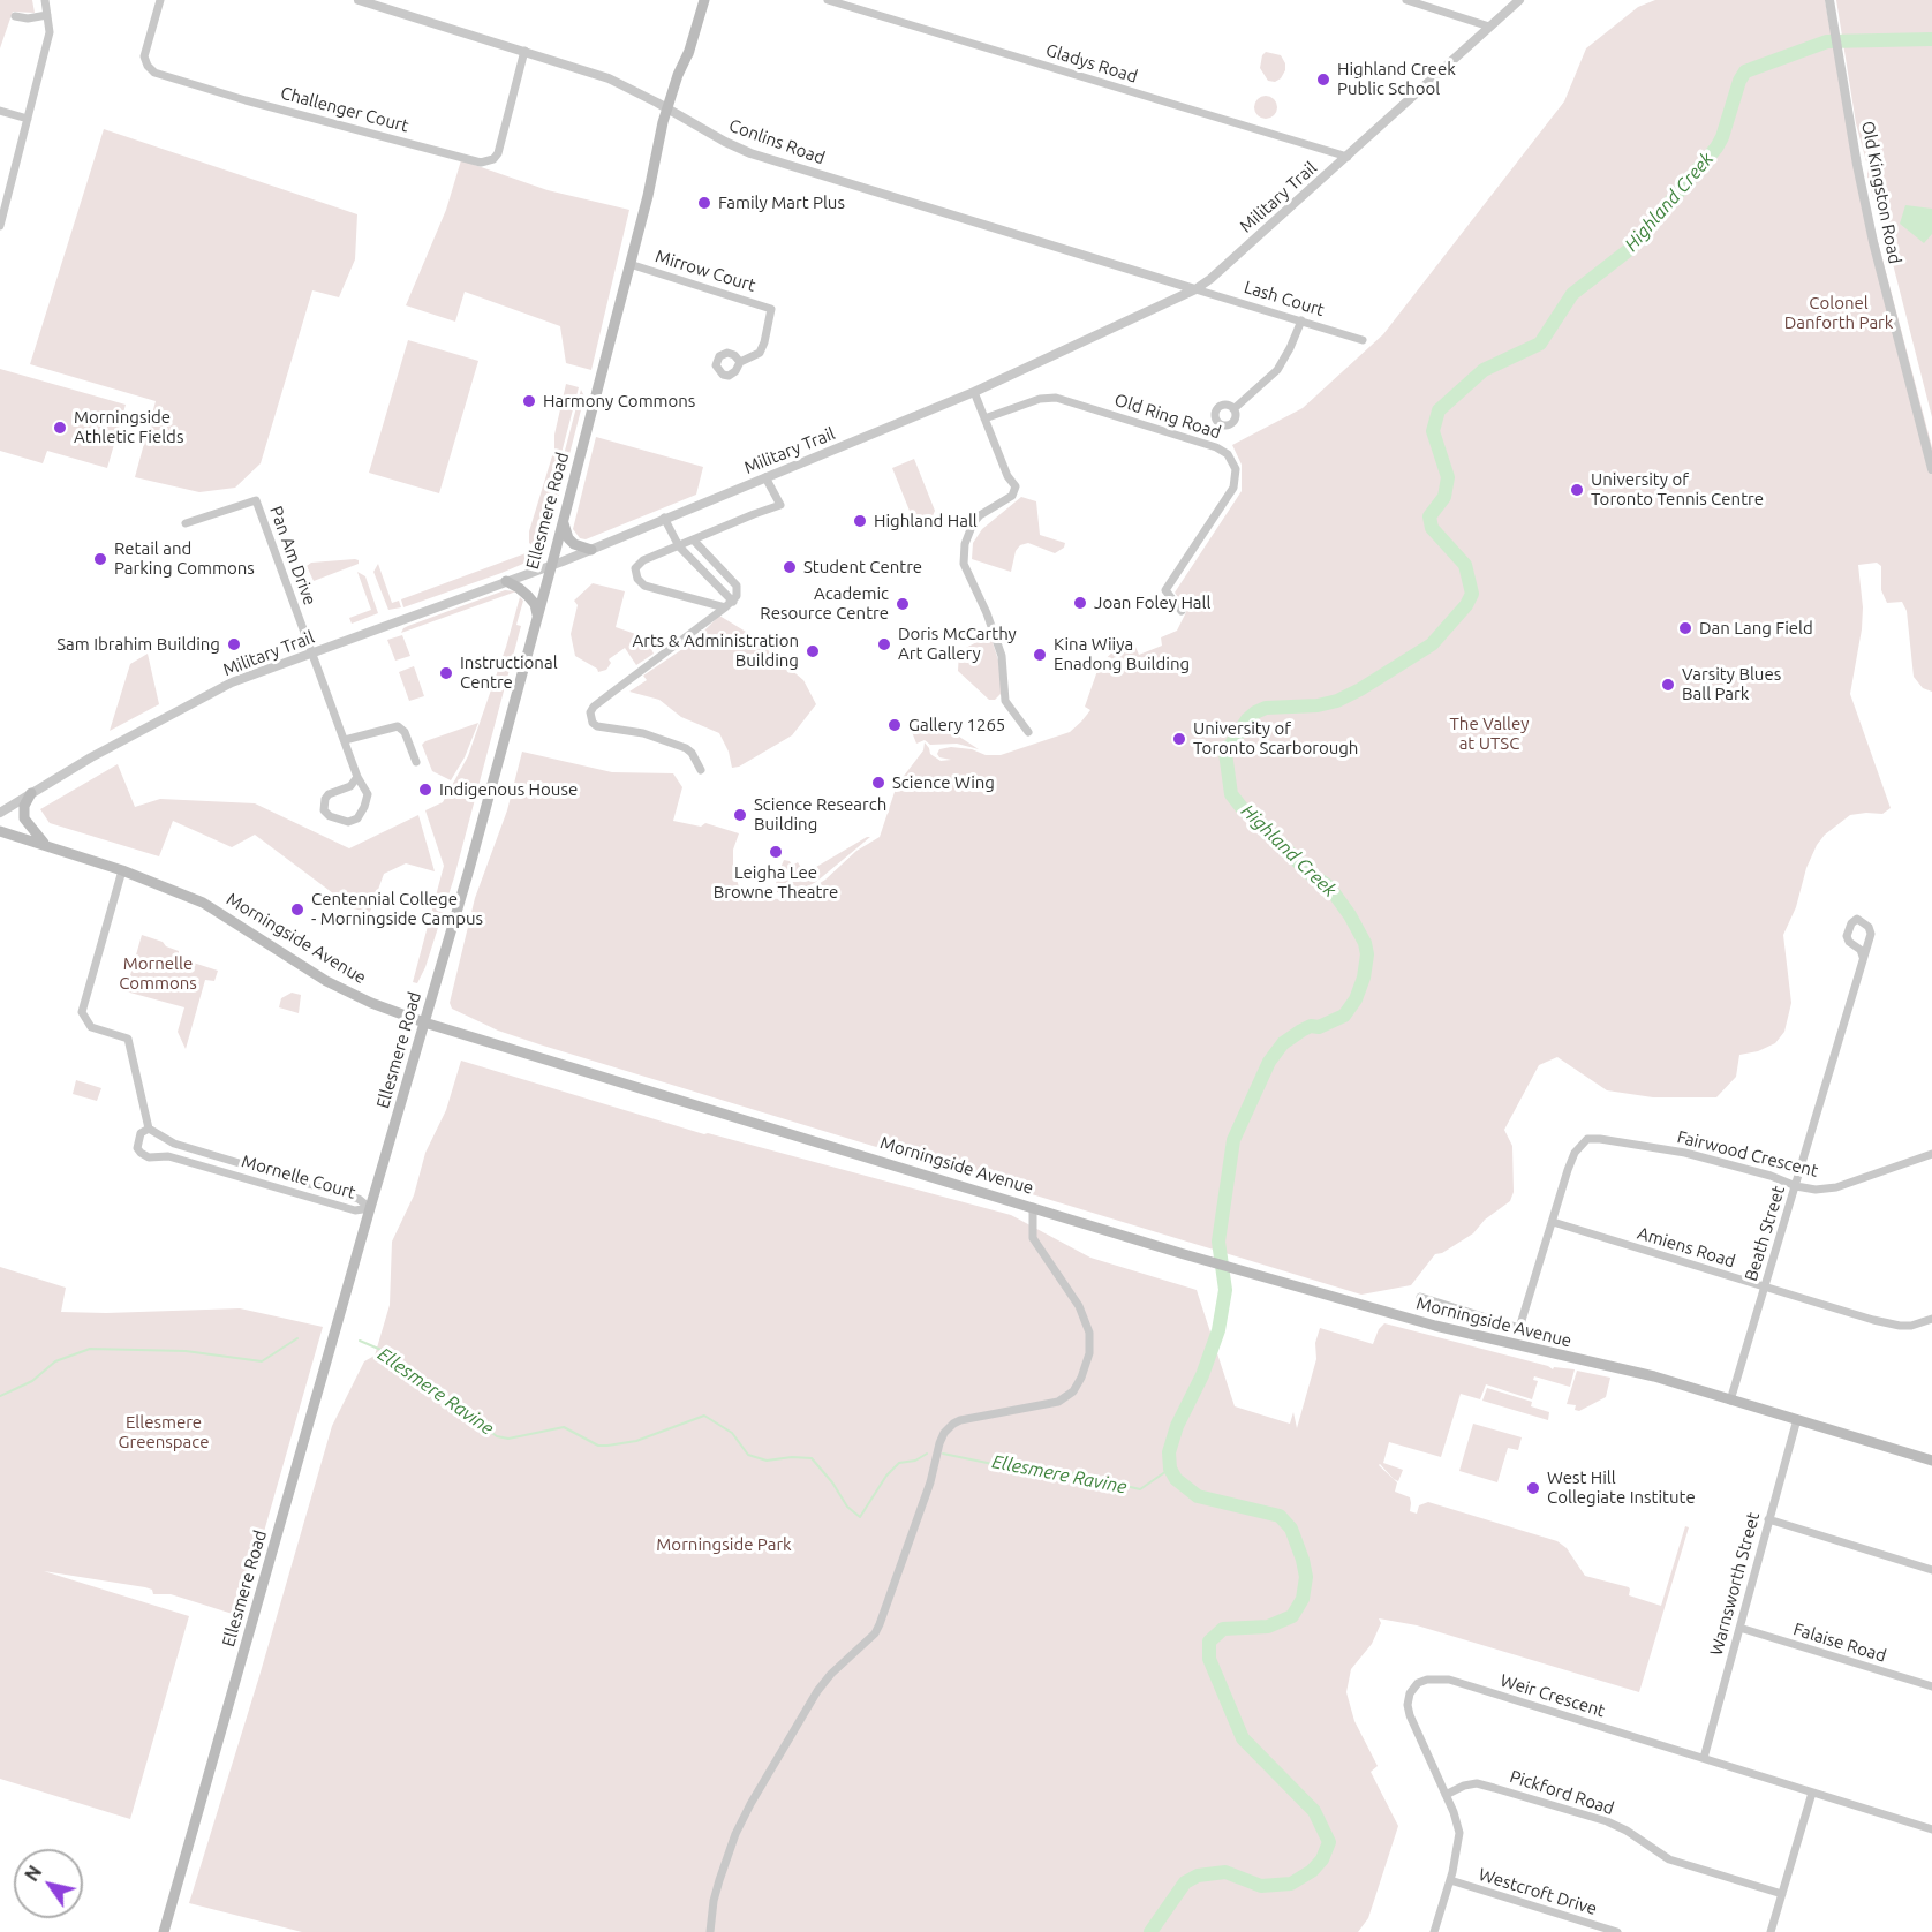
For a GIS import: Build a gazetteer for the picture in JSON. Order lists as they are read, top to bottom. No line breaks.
{"streets":{"main road":["Ellesmere Road","Morningside Avenue"],"street":["Gladys Road","Challenger Court","Conlins Road","Old Kingston Road","Military Trail","Mirrow Court","Lash Court","Old Ring Road","Pan Am Drive","Fairwood Crescent","Mornelle Court","Beath Street","Amiens Road","Warnsworth Street","Falaise Road","Weir Crescent","Pickford Road","Westcroft Drive"]},"crossings":[["Gladys Road","Military Trail"],["Challenger Court","Conlins Road"],["Conlins Road","Military Trail"],["Conlins Road","Lash Court"],["Conlins Road","Ellesmere Road"],["Military Trail","Lash Court"],["Military Trail","Ellesmere Road"],["Military Trail","Pan Am Drive"],["Mirrow Court","Ellesmere Road"],["Ellesmere Road","Morningside Avenue"],["Ellesmere Road","Mornelle Court"],["Morningside Avenue","Mornelle Court"],["Morningside Avenue","Beath Street"],["Morningside Avenue","Warnsworth Street"],["Fairwood Crescent","Beath Street"],["Fairwood Crescent","Amiens Road"],["Beath Street","Amiens Road"],["Warnsworth Street","Falaise Road"],["Warnsworth Street","Weir Crescent"],["Weir Crescent","Pickford Road"],["Weir Crescent","Westcroft Drive"]],"water":["Highland Creek","Ellesmere Ravine"],"parks":["Colonel Danforth Park","The Valley at UTSC","Mornelle Commons","Ellesmere Greenspace","Morningside Park"],"places":["Highland Creek Public School","Family Mart Plus","Harmony Commons","Morningside Athletic Fields","University of Toronto Tennis Centre","Highland Hall","Retail and Parking Commons","Student Centre","Joan Foley Hall","Academic Resource Centre","Dan Lang Field","Sam Ibrahim Building","Doris McCarthy Art Gallery","Arts & Administration Building","Kina Wiiya Enadong Building","Instructional Centre","Varsity Blues Ball Park","Gallery 1265","University of Toronto Scarborough","Science Wing","Indigenous House","Science Research Building","Leigha Lee Browne Theatre","Centennial College - Morningside Campus","West Hill Collegiate Institute"],"north":"top left"}
